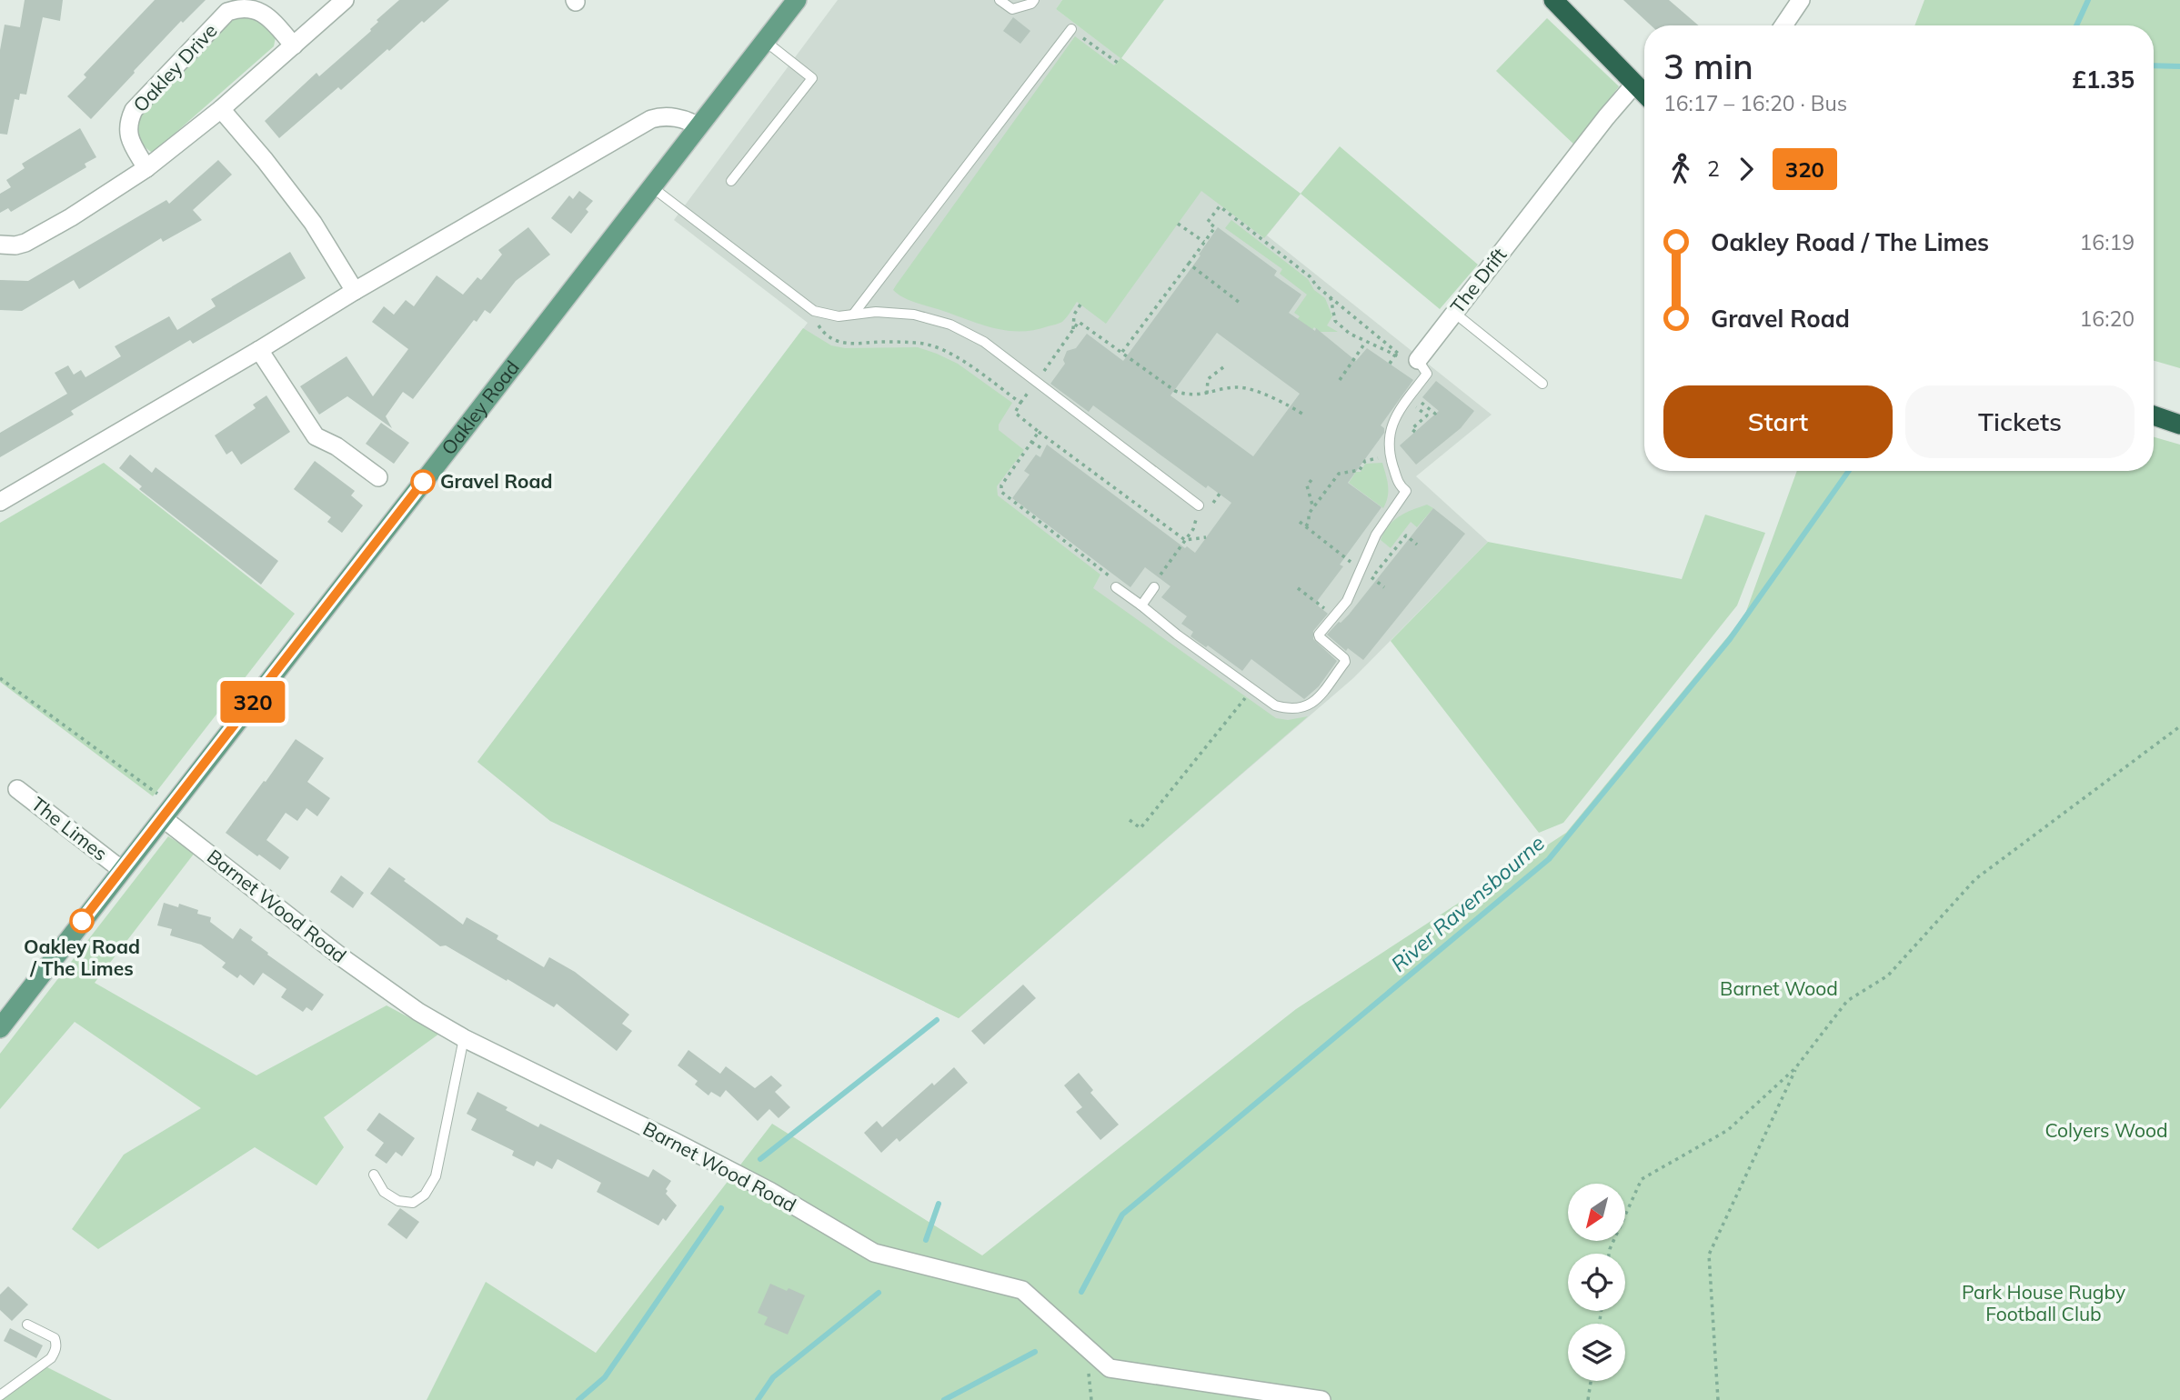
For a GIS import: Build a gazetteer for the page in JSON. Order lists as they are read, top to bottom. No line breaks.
{"streets":{"main road":["Oakley Road"],"street":["Oakley Drive","The Drift","The Limes","Barnet Wood Road"]},"crossings":[["Oakley Road","The Limes"],["Oakley Road","Barnet Wood Road"]],"water":["River Ravensbourne"],"parks":["Barnet Wood","Colyers Wood","Park House Rugby Football Club"],"places":["Gravel Road","Oakley Road / The Limes"],"lines":["bus line 320"],"north":"bottom left","page":{"on_map":"320","heading":["3 min","16:17 – 16:20 · Bus","£1.35"],"legs":["2","320"],"list":[{"name":"Oakley Road / The Limes","value":"16:19"},{"name":"Gravel Road","value":"16:20"}],"buttons":["Start","Tickets"]}}
